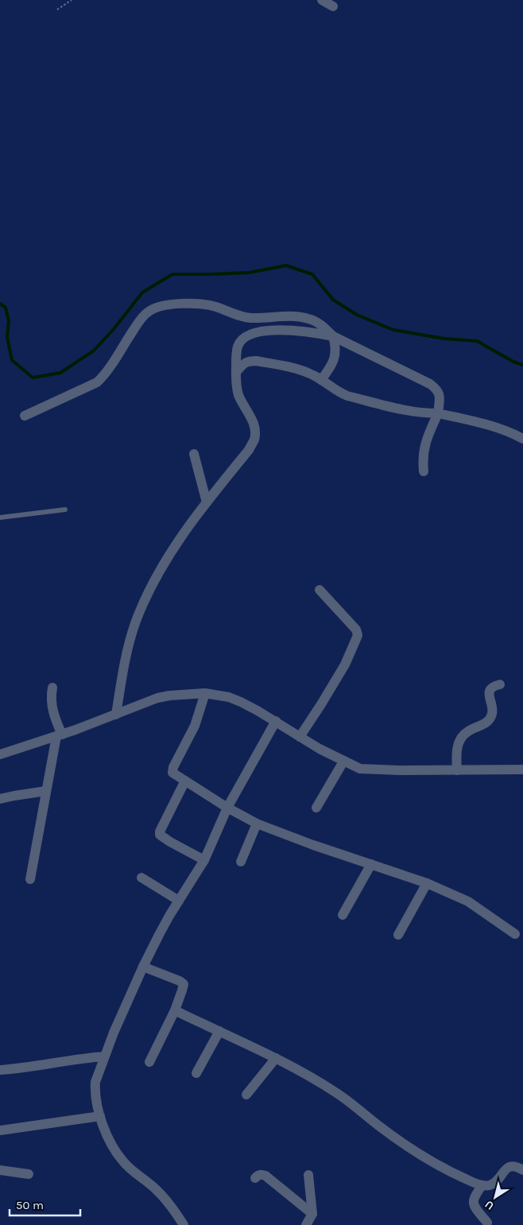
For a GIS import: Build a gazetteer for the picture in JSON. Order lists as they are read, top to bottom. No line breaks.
{"scale_bar":"50 m","north":"bottom left"}
